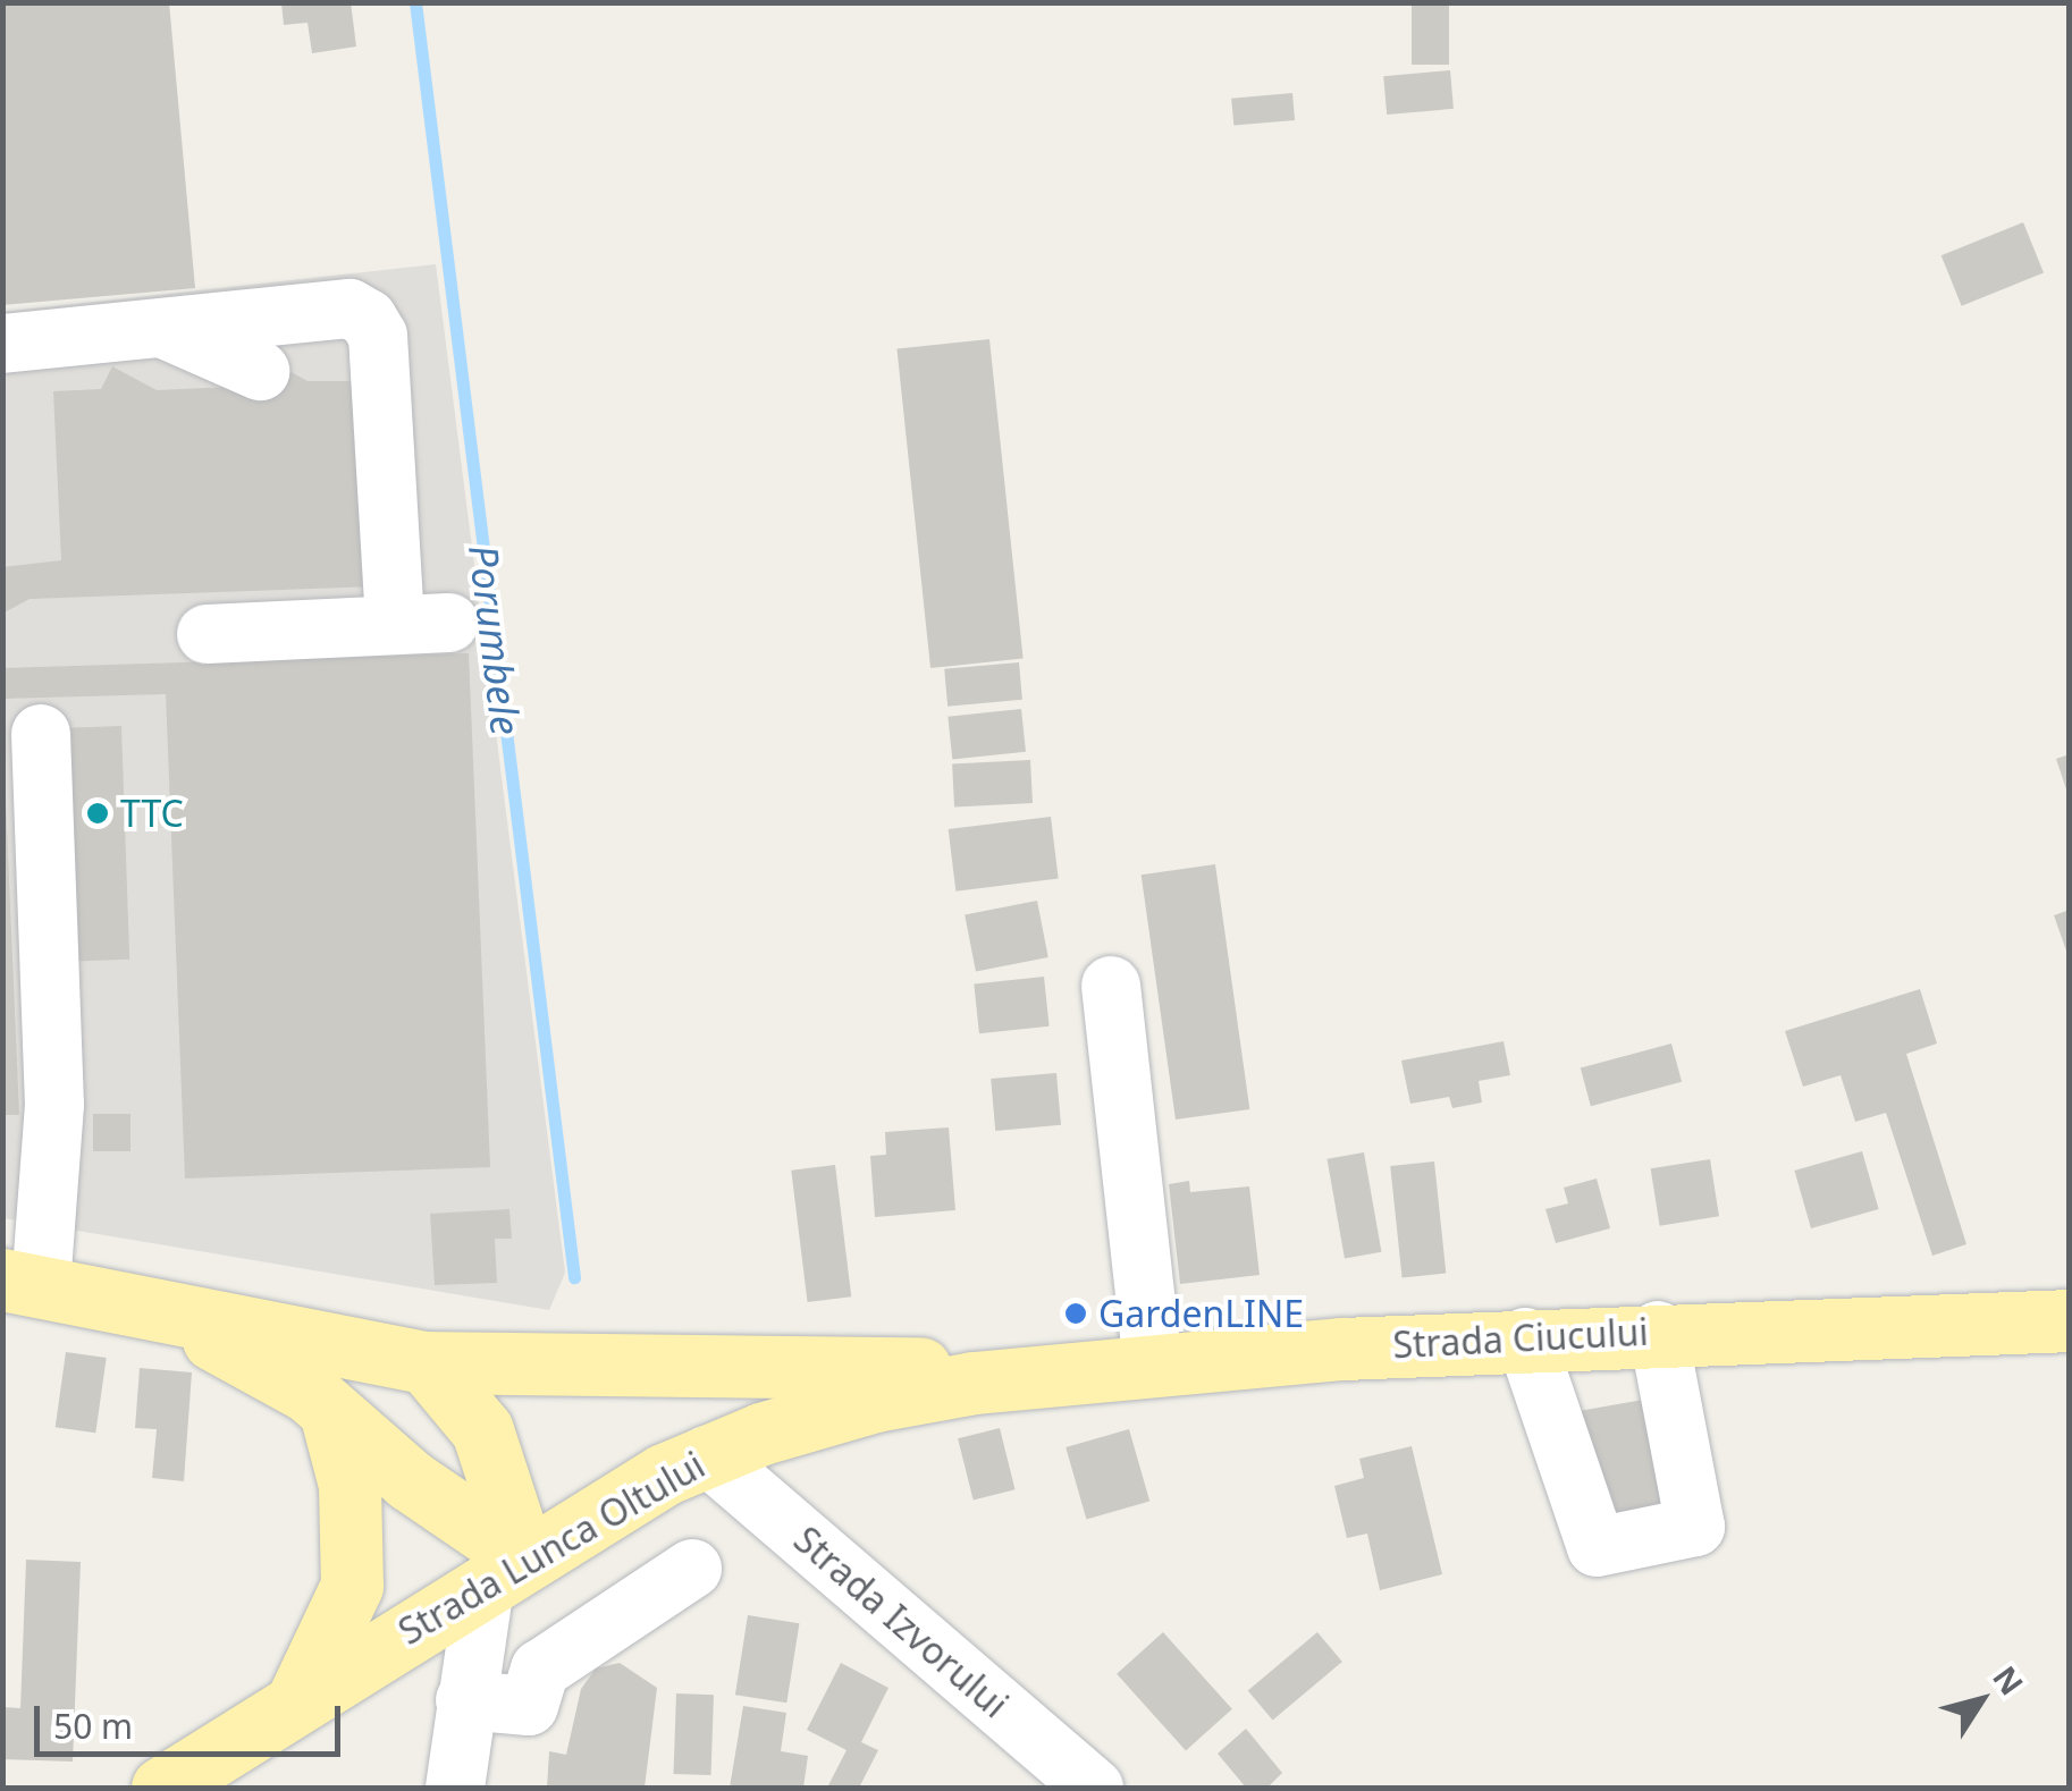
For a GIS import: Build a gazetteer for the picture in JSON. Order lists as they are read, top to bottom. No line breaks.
{"streets":{"main road":["Strada Ciucului","Strada Lunca Oltului"],"street":["Strada Izvorului"]},"crossings":[["Strada Ciucului","Strada Lunca Oltului"],["Strada Lunca Oltului","Strada Izvorului"]],"water":["Porumbele"],"places":["TTC","GardenLINE"],"scale_bar":"50 m","north":"top right"}
